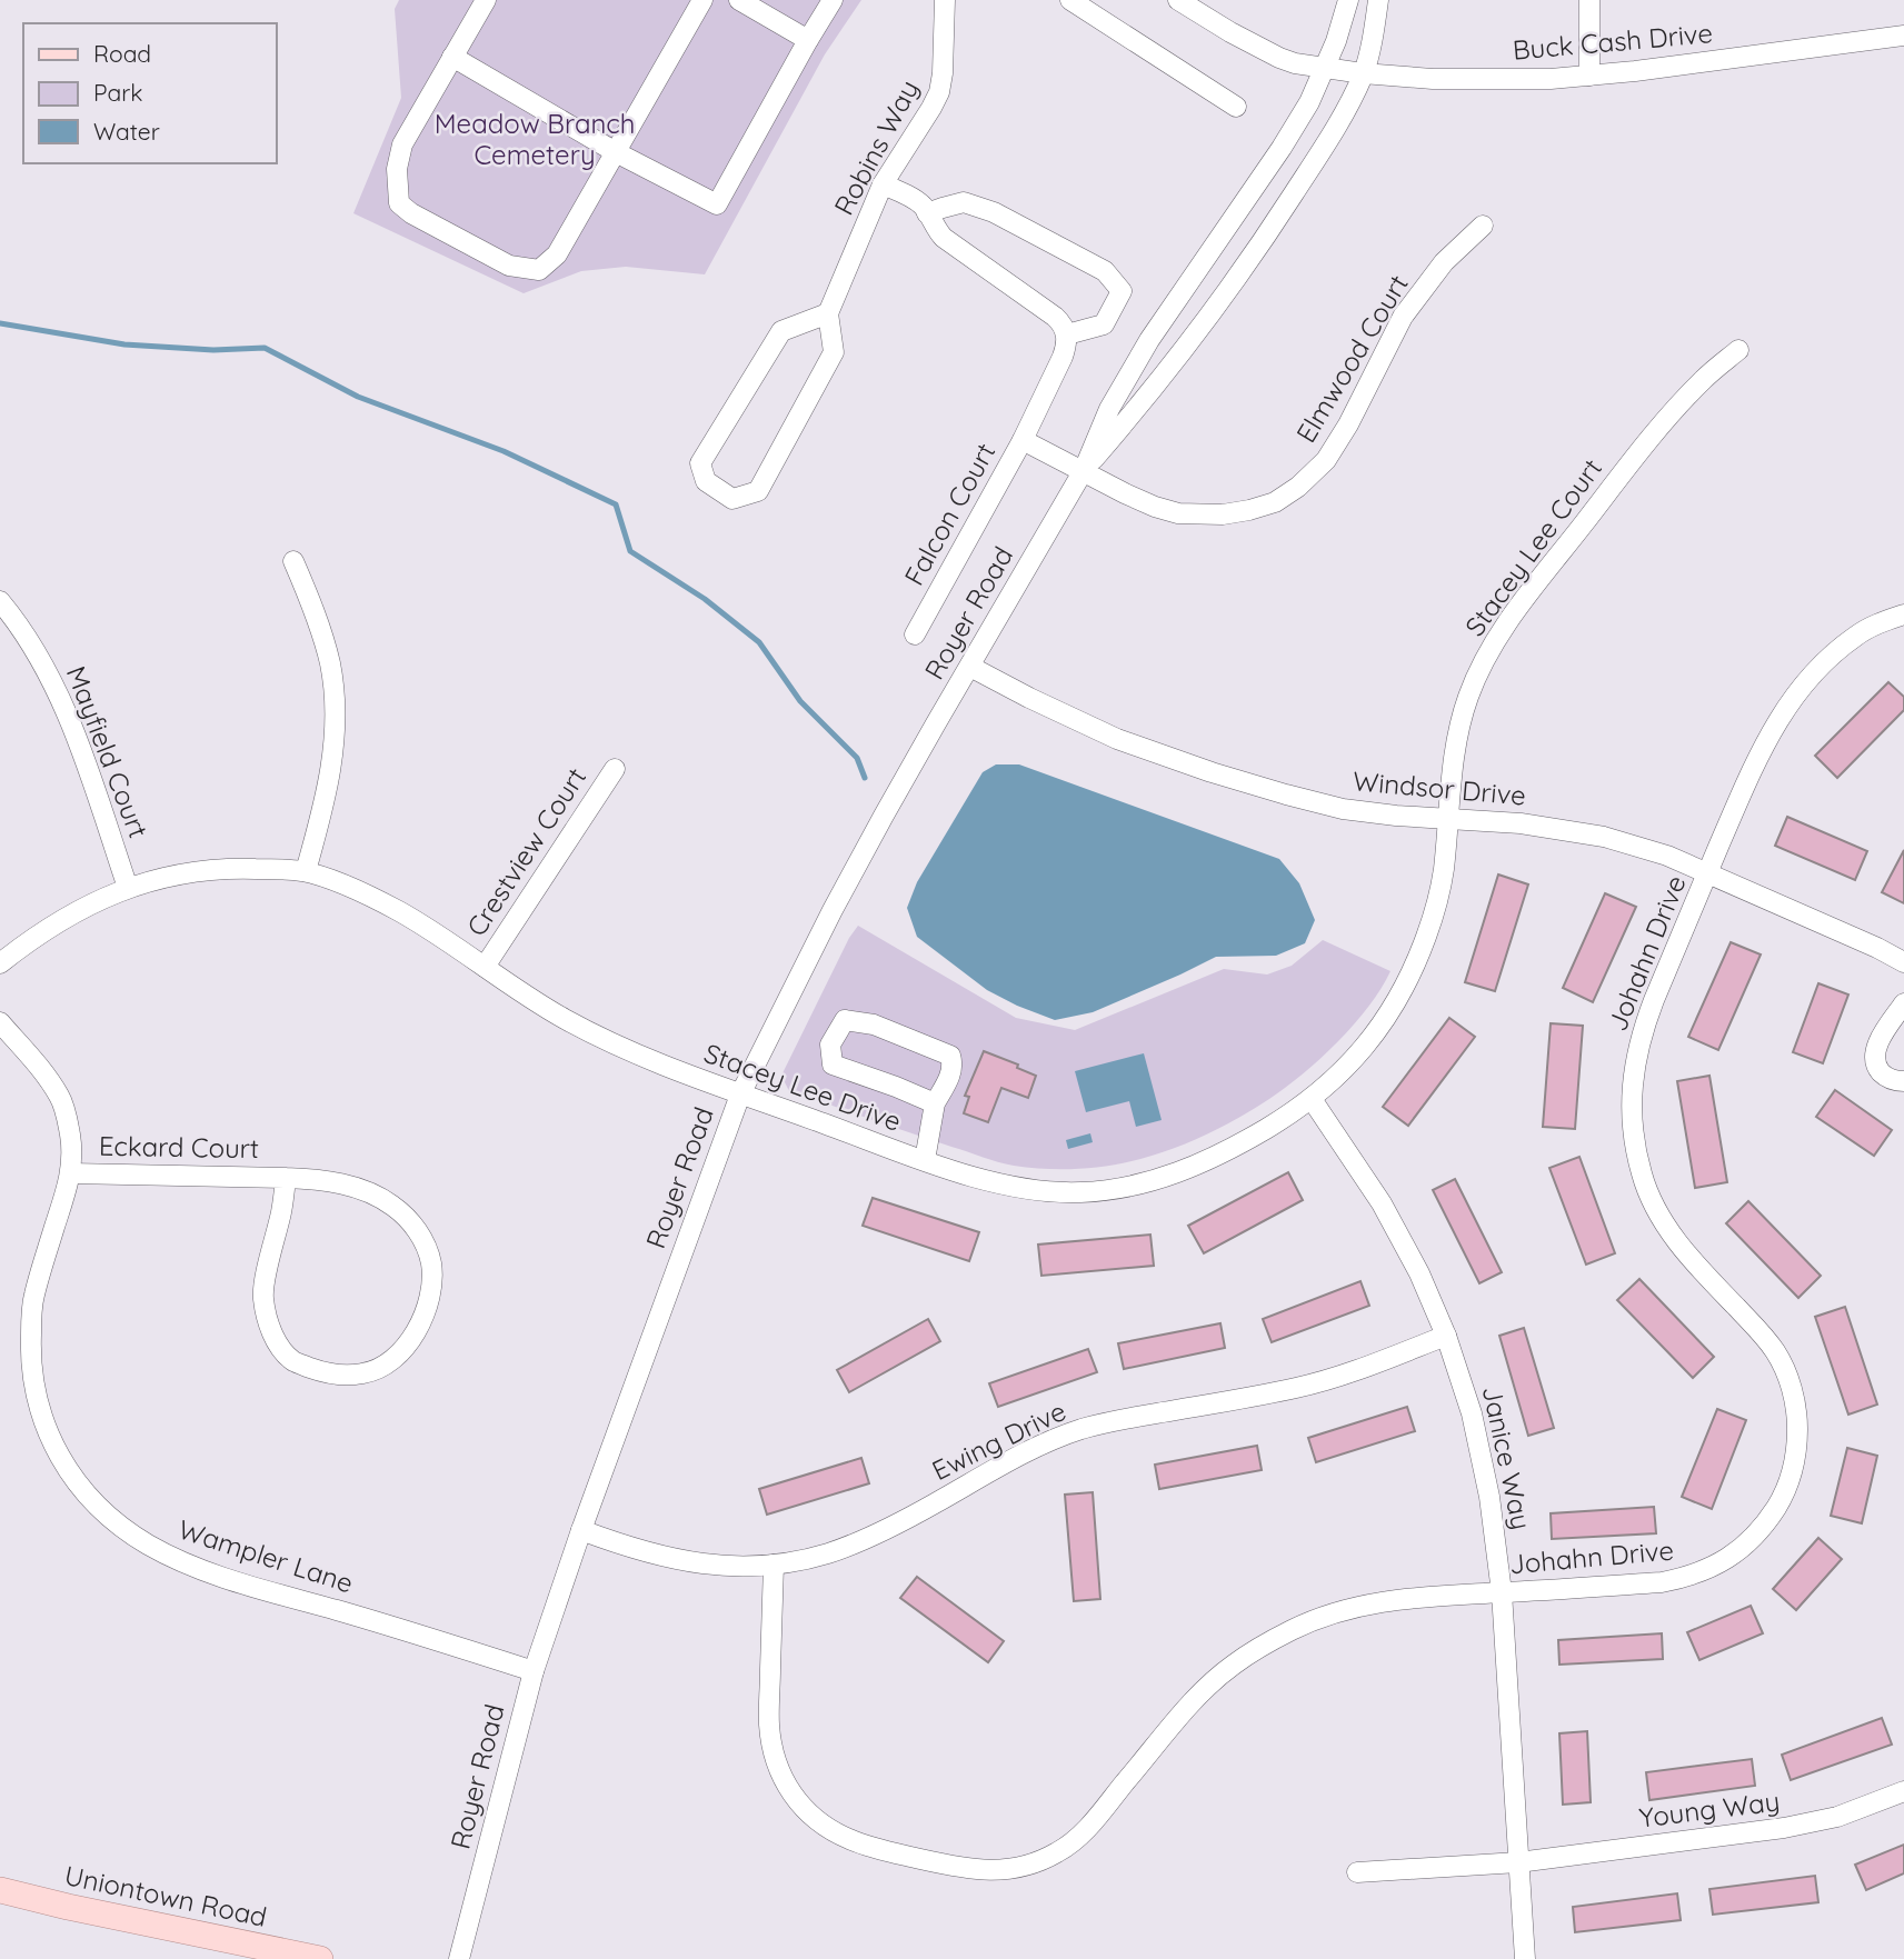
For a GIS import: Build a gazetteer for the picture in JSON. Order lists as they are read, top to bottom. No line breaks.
{"streets":{"main road":["Uniontown Road"],"street":["Buck Cash Drive","Robins Way","Elmwood Court","Falcon Court","Stacey Lee Court","Royer Road","Mayfield Court","Windsor Drive","Crestview Court","Johahn Drive","Stacey Lee Drive","Eckard Court","Ewing Drive","Janice Way","Wampler Lane","Young Way"]},"crossings":[["Buck Cash Drive","Royer Road"],["Elmwood Court","Falcon Court"],["Elmwood Court","Royer Road"],["Falcon Court","Royer Road"],["Stacey Lee Court","Windsor Drive"],["Stacey Lee Court","Stacey Lee Drive"],["Royer Road","Windsor Drive"],["Royer Road","Stacey Lee Drive"],["Royer Road","Ewing Drive"],["Royer Road","Wampler Lane"],["Mayfield Court","Stacey Lee Drive"],["Windsor Drive","Johahn Drive"],["Windsor Drive","Stacey Lee Drive"],["Crestview Court","Stacey Lee Drive"],["Johahn Drive","Ewing Drive"],["Johahn Drive","Janice Way"],["Stacey Lee Drive","Janice Way"],["Eckard Court","Wampler Lane"],["Ewing Drive","Janice Way"],["Janice Way","Young Way"]],"parks":["Meadow Branch Cemetery"],"legend":["Road","Park","Water"]}
